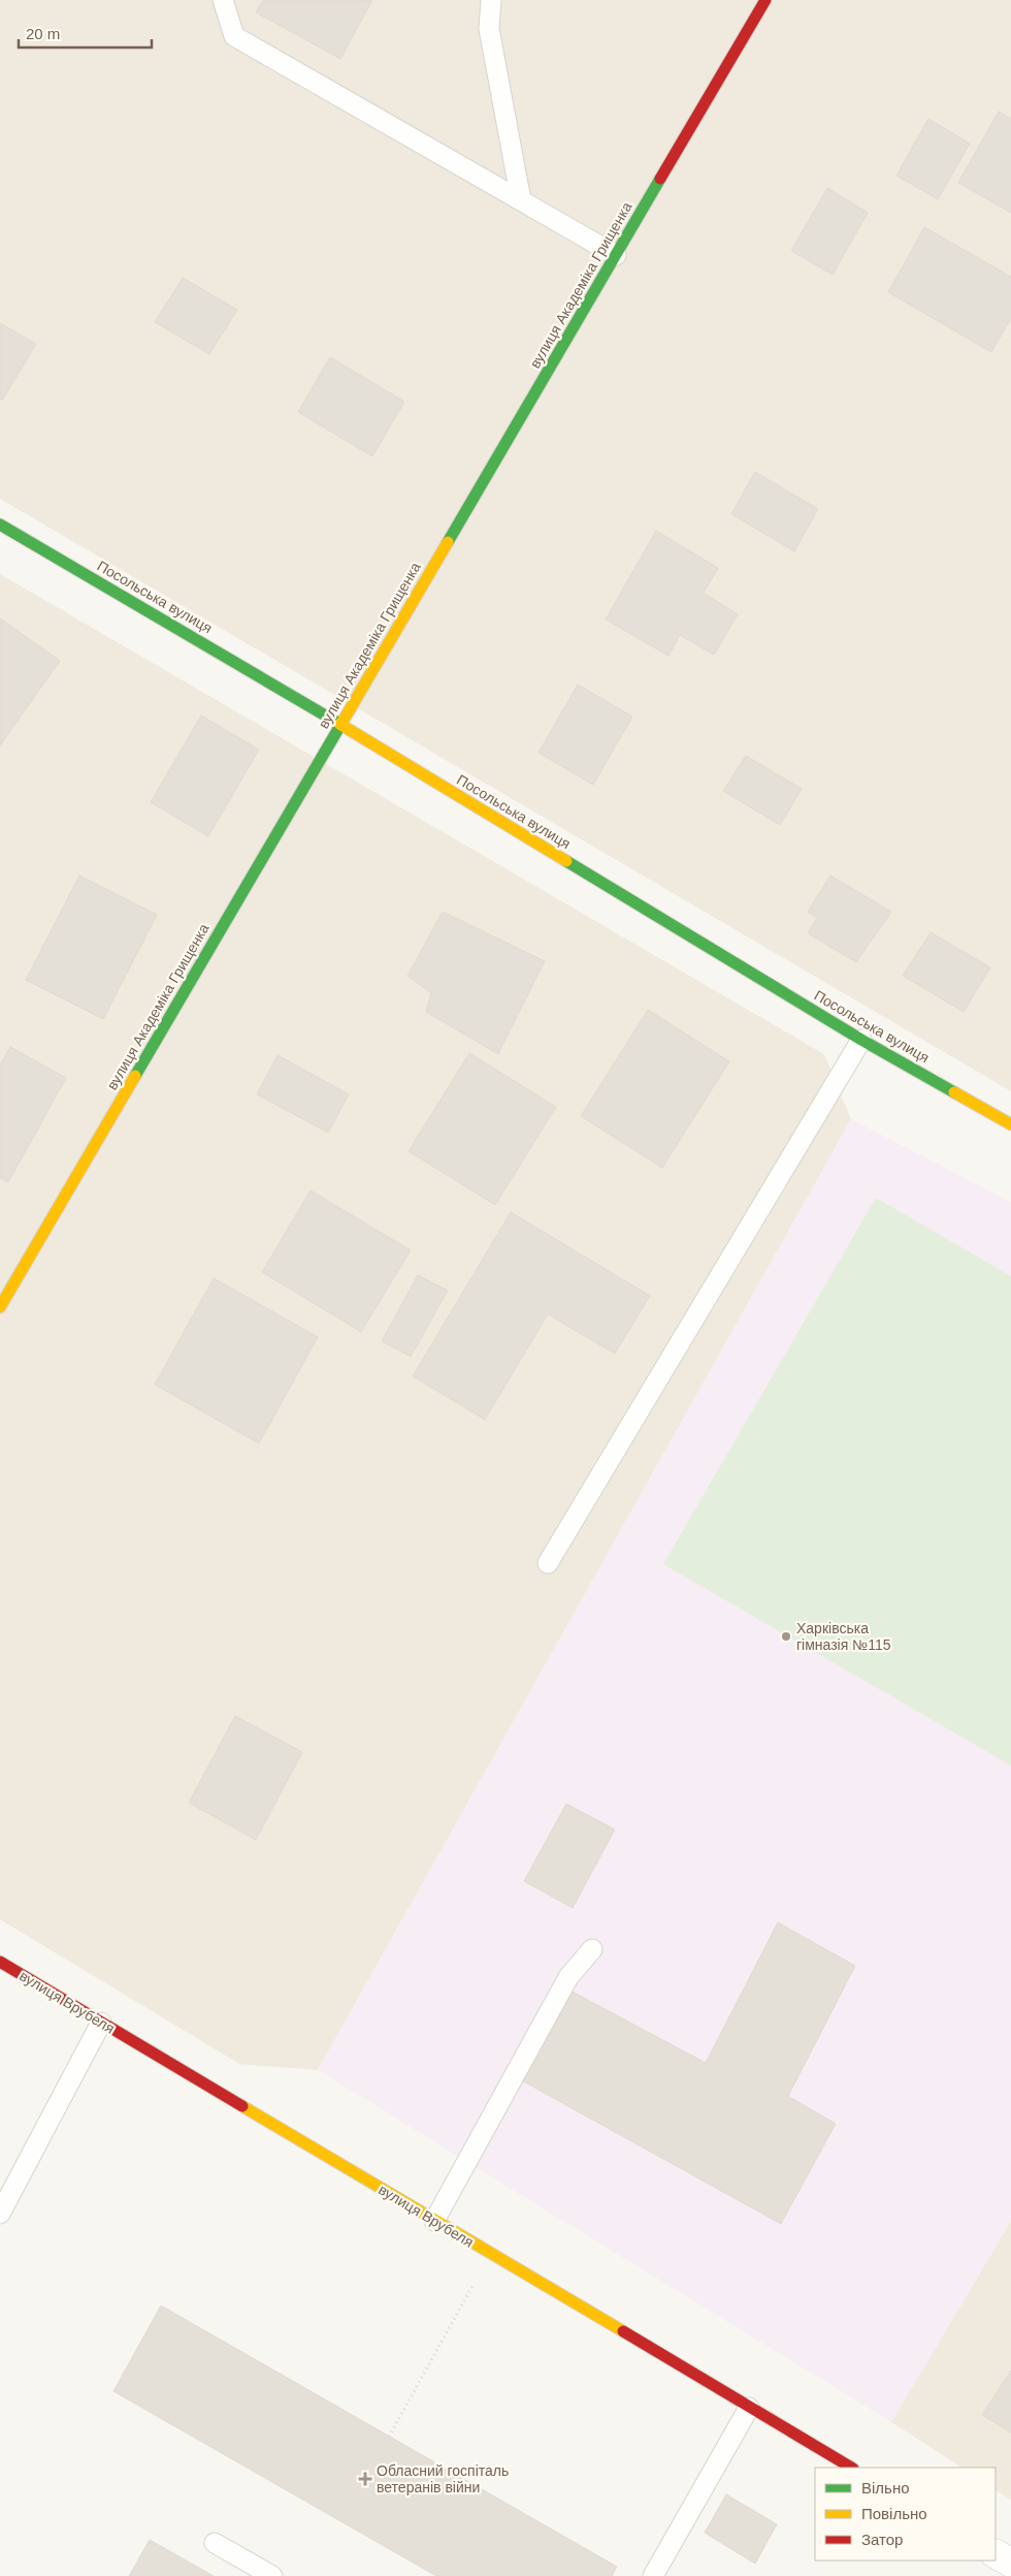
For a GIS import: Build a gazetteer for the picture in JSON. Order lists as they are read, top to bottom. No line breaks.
{"streets":{"street":["вулиця Академіка Грищенка","Посольська вулиця","вулиця Врубеля"]},"crossings":[["вулиця Академіка Грищенка","Посольська вулиця"]],"places":{"other":["Харківська гімназія №115"],"health":["Обласний госпіталь ветеранів війни"]},"legend":["Вільно","Повільно","Затор"],"scale_bar":"20 m"}
